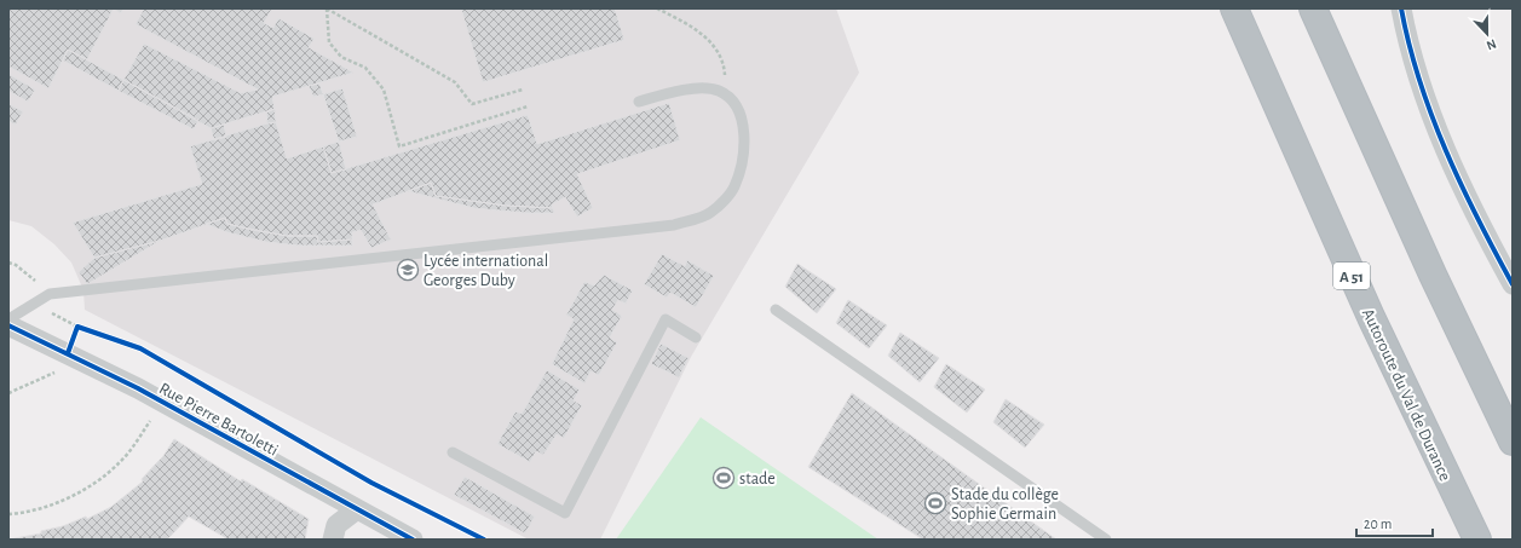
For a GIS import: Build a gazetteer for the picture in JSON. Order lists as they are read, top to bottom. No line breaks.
{"streets":{"highway":["A 51","Autoroute du Val de Durance"],"street":["Rue Pierre Bartoletti"]},"places":{"school or university":["Lycée international Georges Duby"],"sports":["stade","Stade du collège Sophie Germain"]},"scale_bar":"20 m","north":"bottom"}
